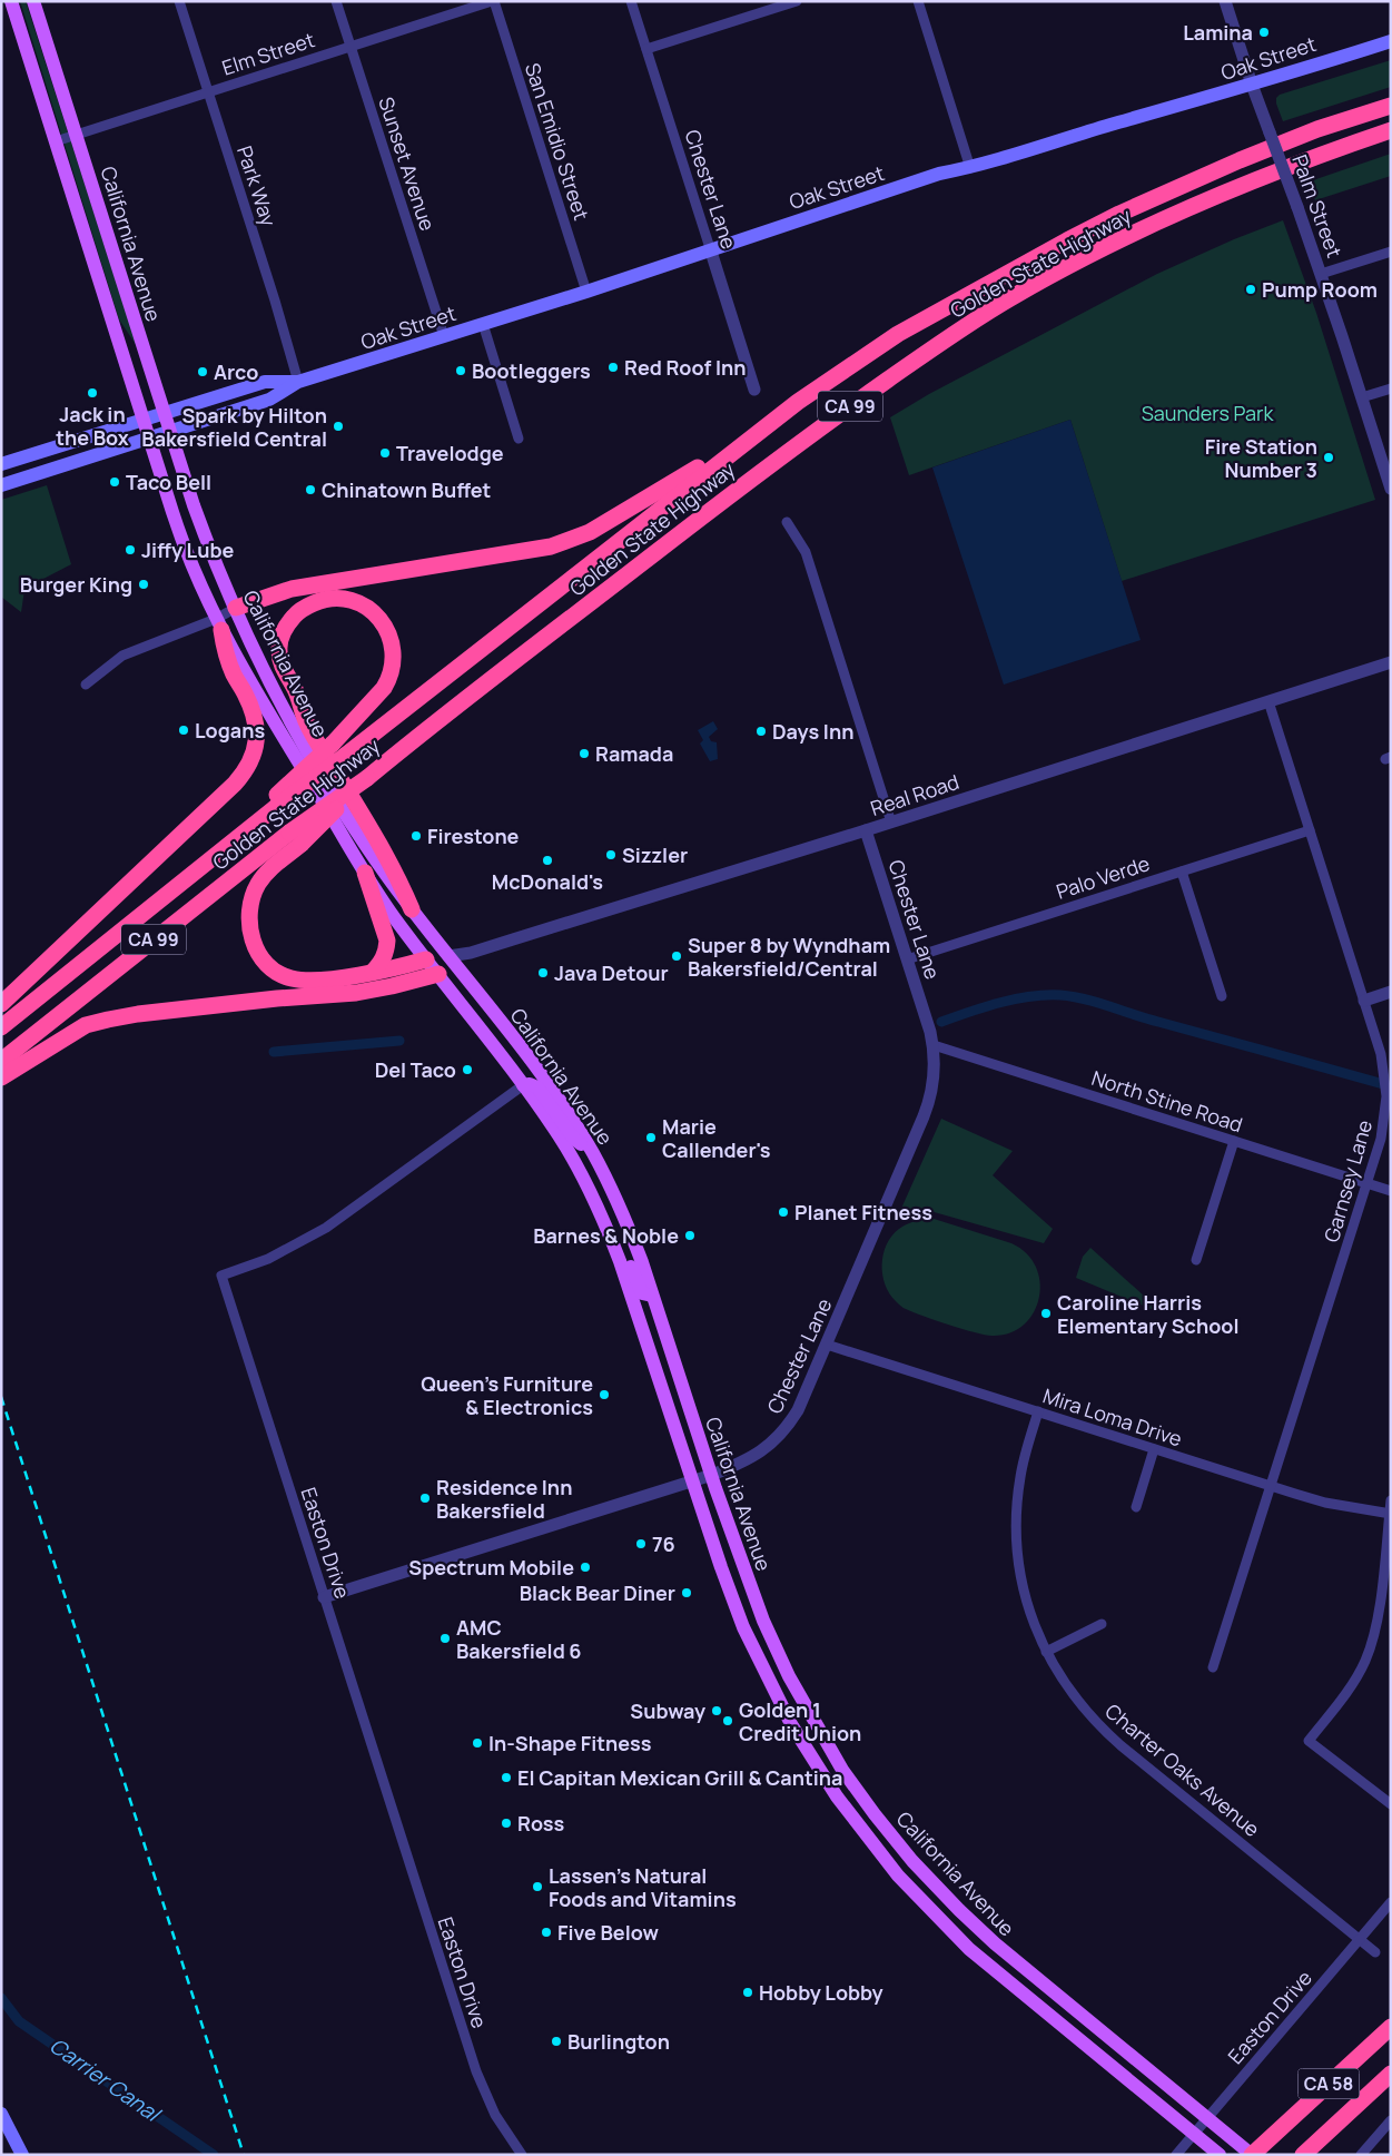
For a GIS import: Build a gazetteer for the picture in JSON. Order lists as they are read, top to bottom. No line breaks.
{"streets":{"highway":["Golden State Highway","CA 99","CA 58"],"main road":["Oak Street","California Avenue"],"street":["Elm Street","San Emidio Street","Sunset Avenue","Park Way","Chester Lane","Palm Street","Real Road","Palo Verde","North Stine Road","Garnsey Lane","Mira Loma Drive","Easton Drive","Charter Oaks Avenue"]},"crossings":[["Elm Street","San Emidio Street"],["Elm Street","Sunset Avenue"],["Elm Street","Park Way"],["Elm Street","California Avenue"],["Oak Street","San Emidio Street"],["Oak Street","Sunset Avenue"],["Oak Street","Park Way"],["Oak Street","Chester Lane"],["Oak Street","Palm Street"],["Oak Street","California Avenue"],["Chester Lane","California Avenue"],["Chester Lane","Real Road"],["Chester Lane","Palo Verde"],["Chester Lane","North Stine Road"],["Chester Lane","Mira Loma Drive"],["Chester Lane","Easton Drive"],["California Avenue","Real Road"],["California Avenue","Easton Drive"],["California Avenue","CA 58"],["Real Road","Garnsey Lane"],["Palo Verde","Garnsey Lane"],["North Stine Road","Garnsey Lane"],["Garnsey Lane","Mira Loma Drive"],["Mira Loma Drive","Charter Oaks Avenue"],["Easton Drive","Charter Oaks Avenue"]],"water":["Carrier Canal"],"parks":["Saunders Park"],"places":["Lamina","Pump Room","Red Roof Inn","Bootleggers","Arco","Jack in the Box","Spark by Hilton Bakersfield Central","Travelodge","Fire Station Number 3","Taco Bell","Chinatown Buffet","Jiffy Lube","Burger King","Logans","Days Inn","Ramada","Firestone","Sizzler","McDonald's","Super 8 by Wyndham Bakersfield/Central","Java Detour","Del Taco","Marie Callender's","Planet Fitness","Barnes & Noble","Caroline Harris Elementary School","Queen's Furniture & Electronics","Residence Inn Bakersfield","76","Spectrum Mobile","Black Bear Diner","AMC Bakersfield 6","Subway","Golden 1 Credit Union","In-Shape Fitness","El Capitan Mexican Grill & Cantina","Ross","Lassen's Natural Foods and Vitamins","Five Below","Hobby Lobby","Burlington"]}
